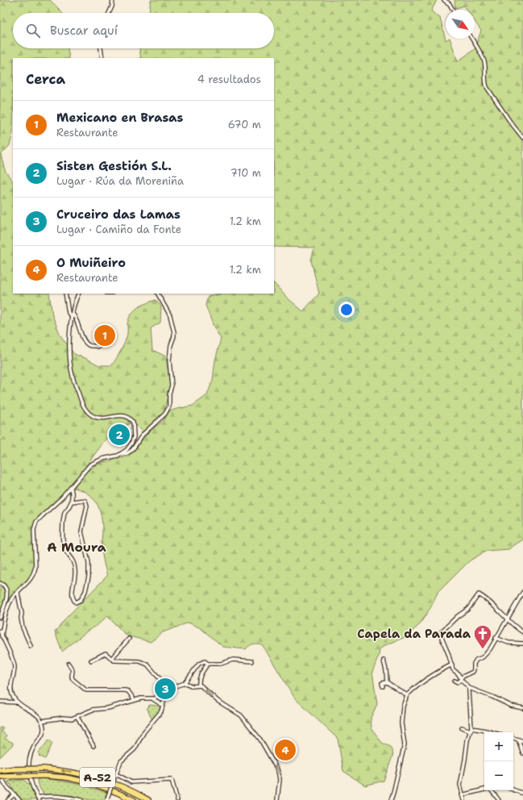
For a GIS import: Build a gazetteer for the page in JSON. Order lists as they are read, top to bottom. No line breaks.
{"streets":{"highway":["A-52"]},"districts":["A Moura"],"places":{"church":["Capela da Parada"]},"north":"bottom right","page":{"search":"Buscar aquí","heading":["Cerca","4 resultados"],"list":[{"mark":"1","name":"Mexicano en Brasas","note":"Restaurante","value":"670 m"},{"mark":"2","name":"Sisten Gestión S.L.","note":"Lugar · Rúa da Moreniña","value":"710 m"},{"mark":"3","name":"Cruceiro das Lamas","note":"Lugar · Camiño da Fonte","value":"1.2 km"},{"mark":"4","name":"O Muiñeiro","note":"Restaurante","value":"1.2 km"}],"pins":["1","2","3","4"],"map_buttons":["+","−"]}}
